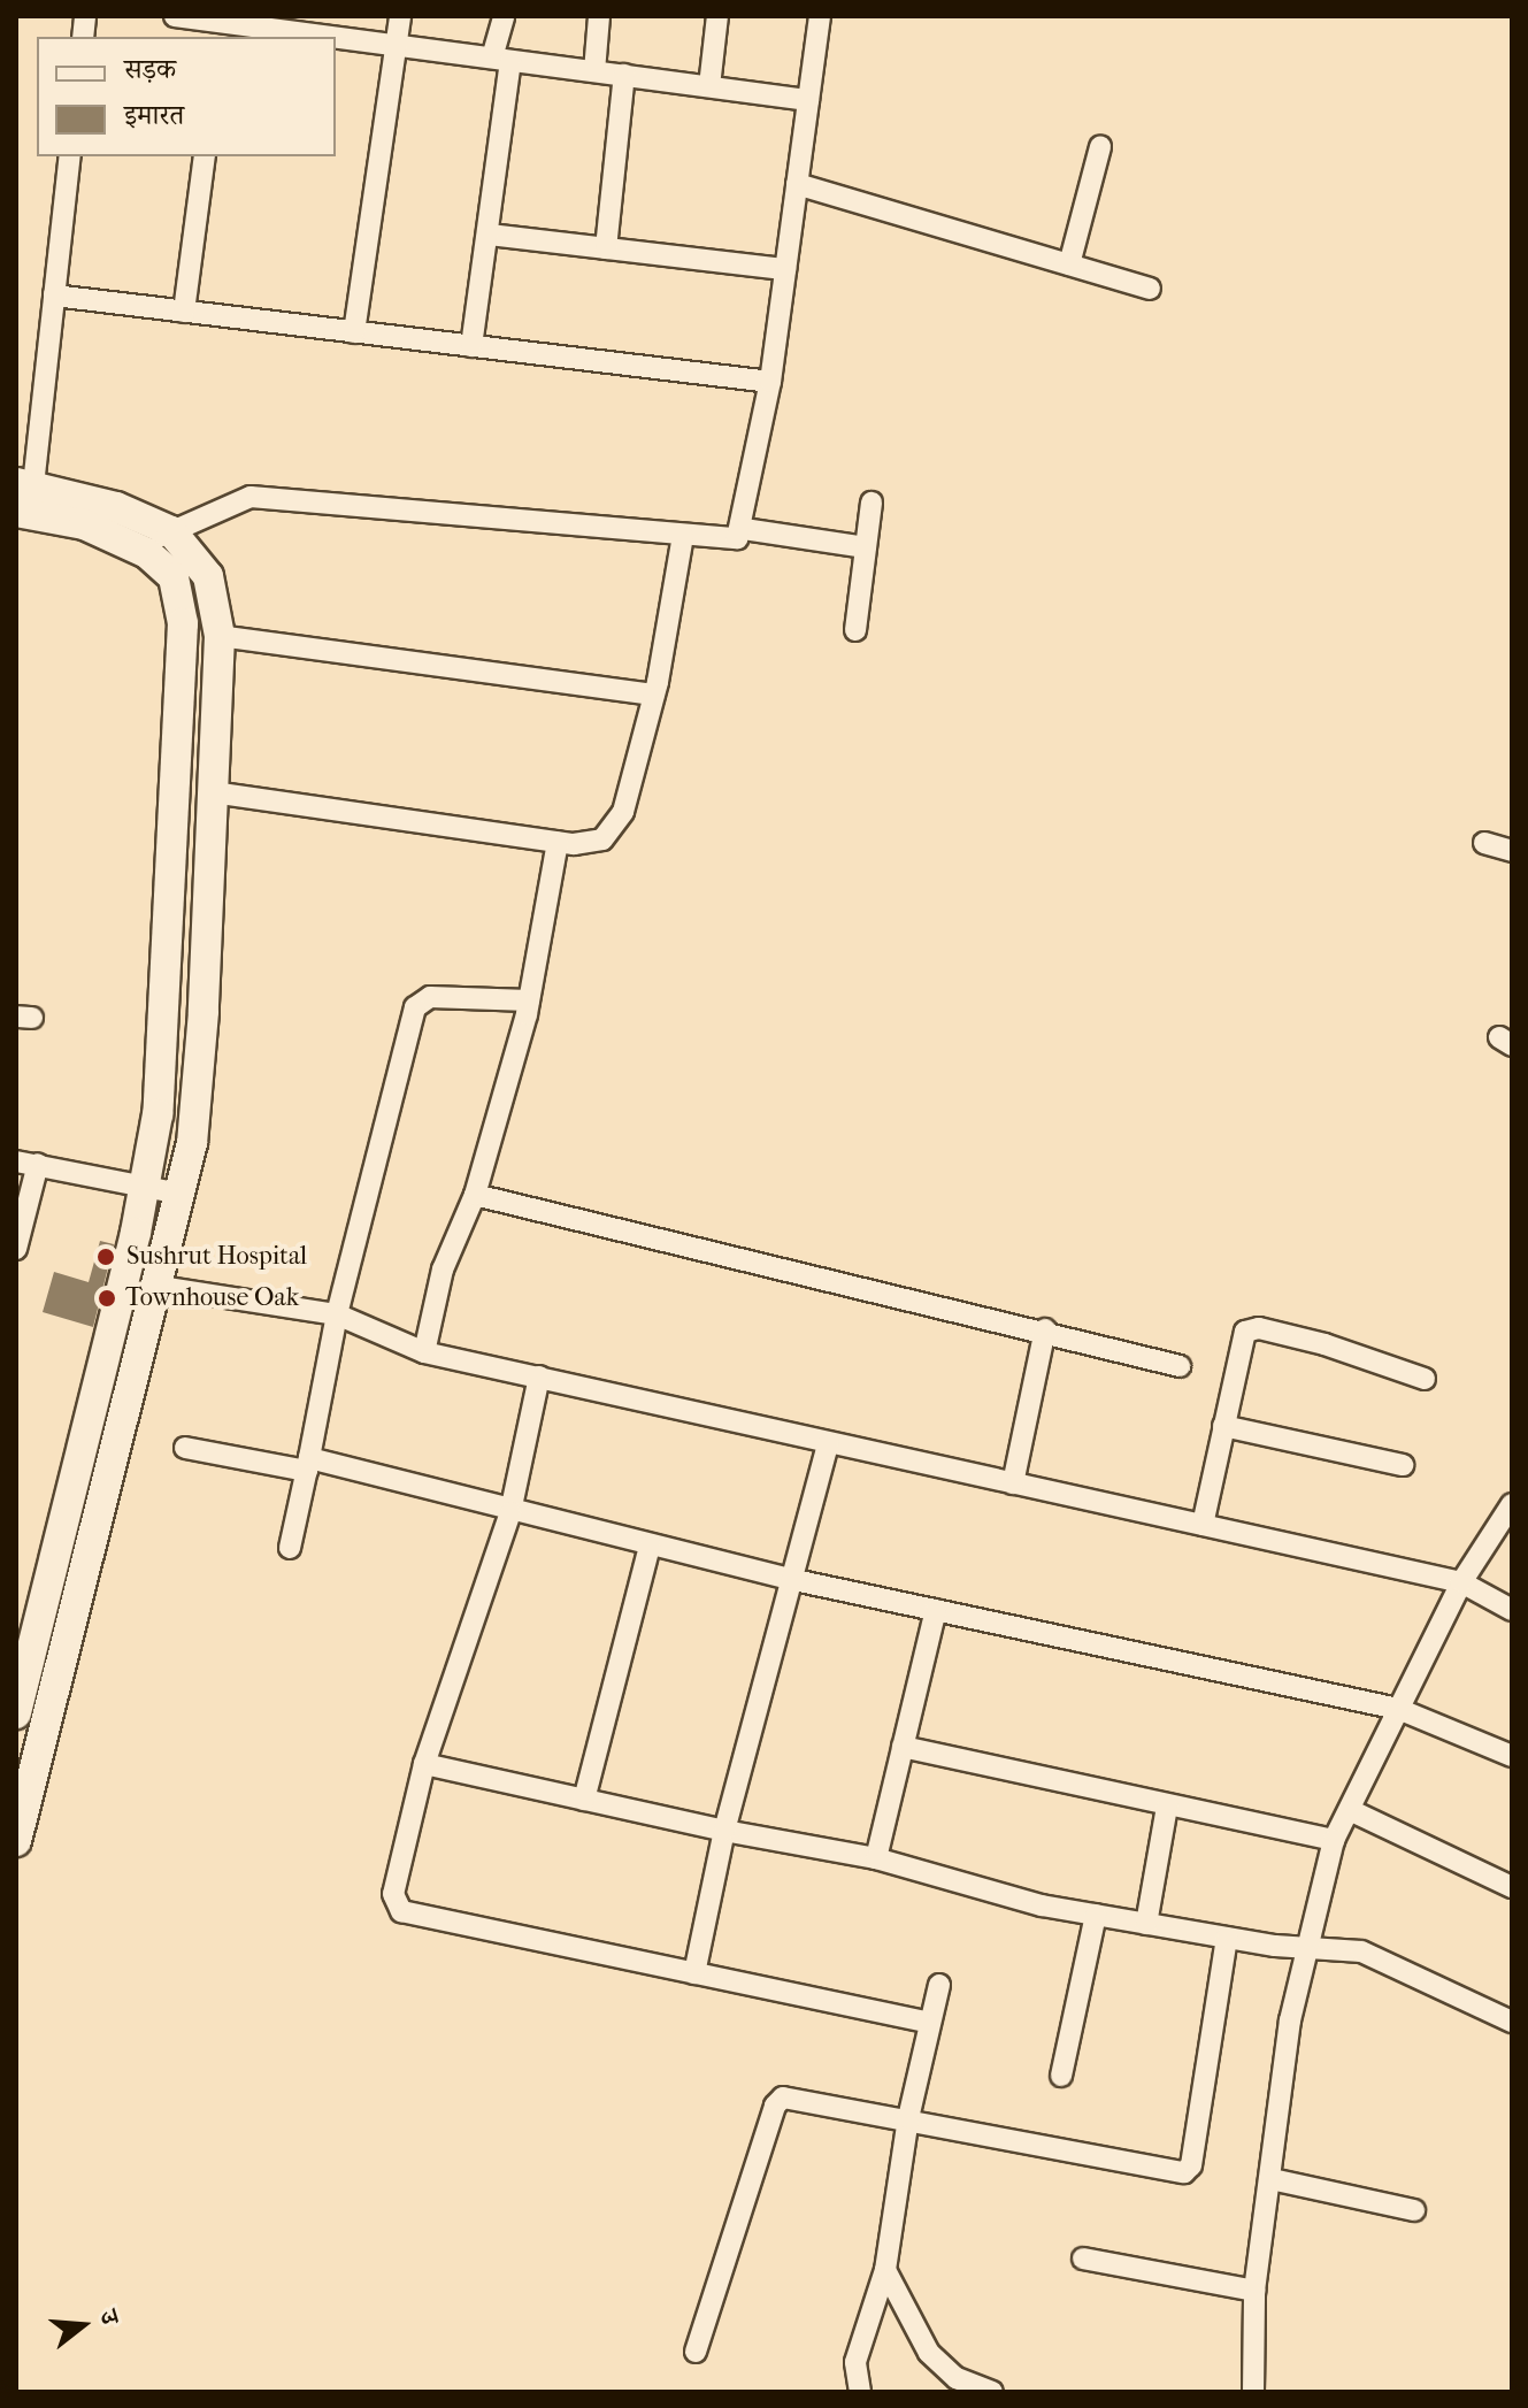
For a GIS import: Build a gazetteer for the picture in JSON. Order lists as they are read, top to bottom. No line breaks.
{"places":["Sushrut Hospital","Townhouse Oak"],"legend":["सड़क","इमारत"],"north":"right"}
